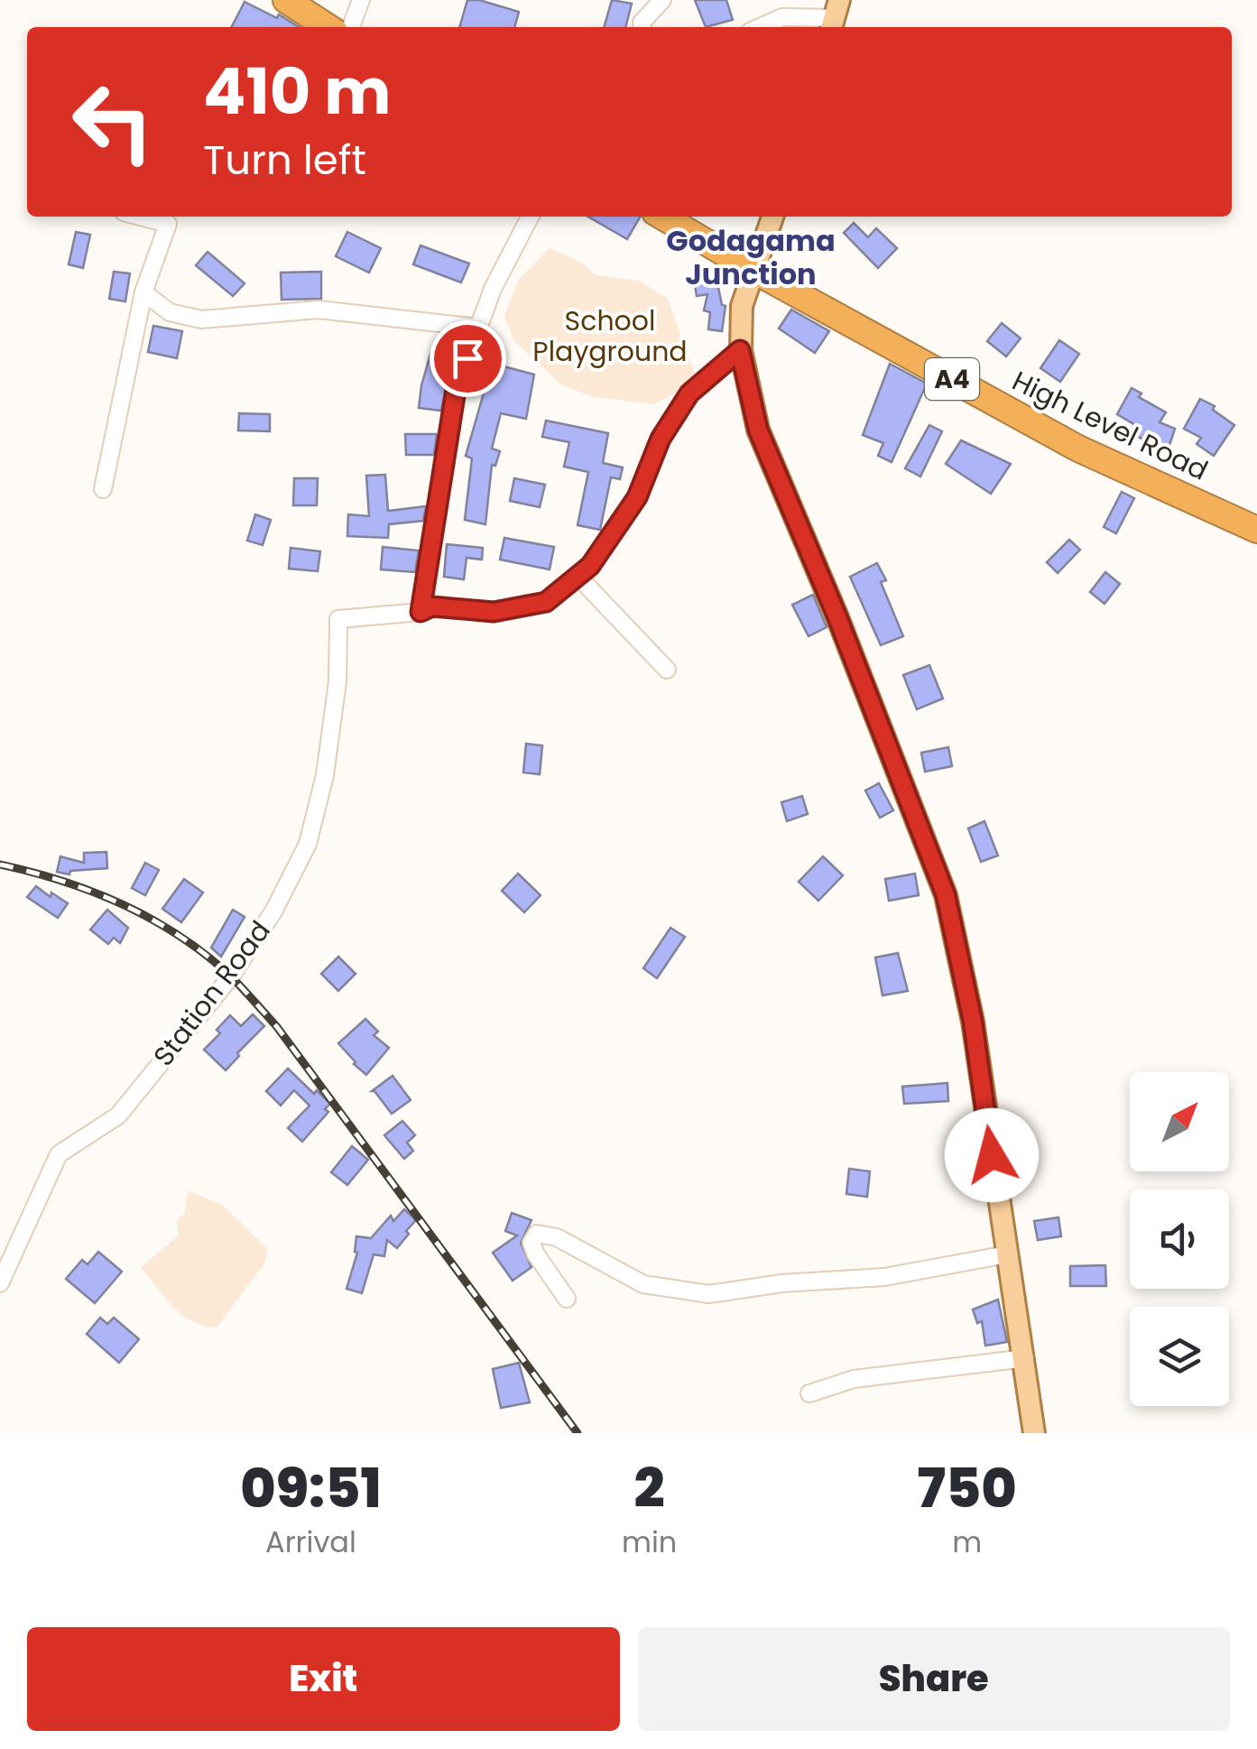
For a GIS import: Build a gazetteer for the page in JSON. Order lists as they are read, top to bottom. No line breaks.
{"streets":{"highway":["A4","High Level Road"],"street":["Station Road"]},"districts":["Godagama Junction"],"parks":["School Playground"],"north":"top right","page":{"turn":["410 m","Turn left"],"eta":["09:51","Arrival","2","min","750","m"],"buttons":["Exit","Share"]}}
